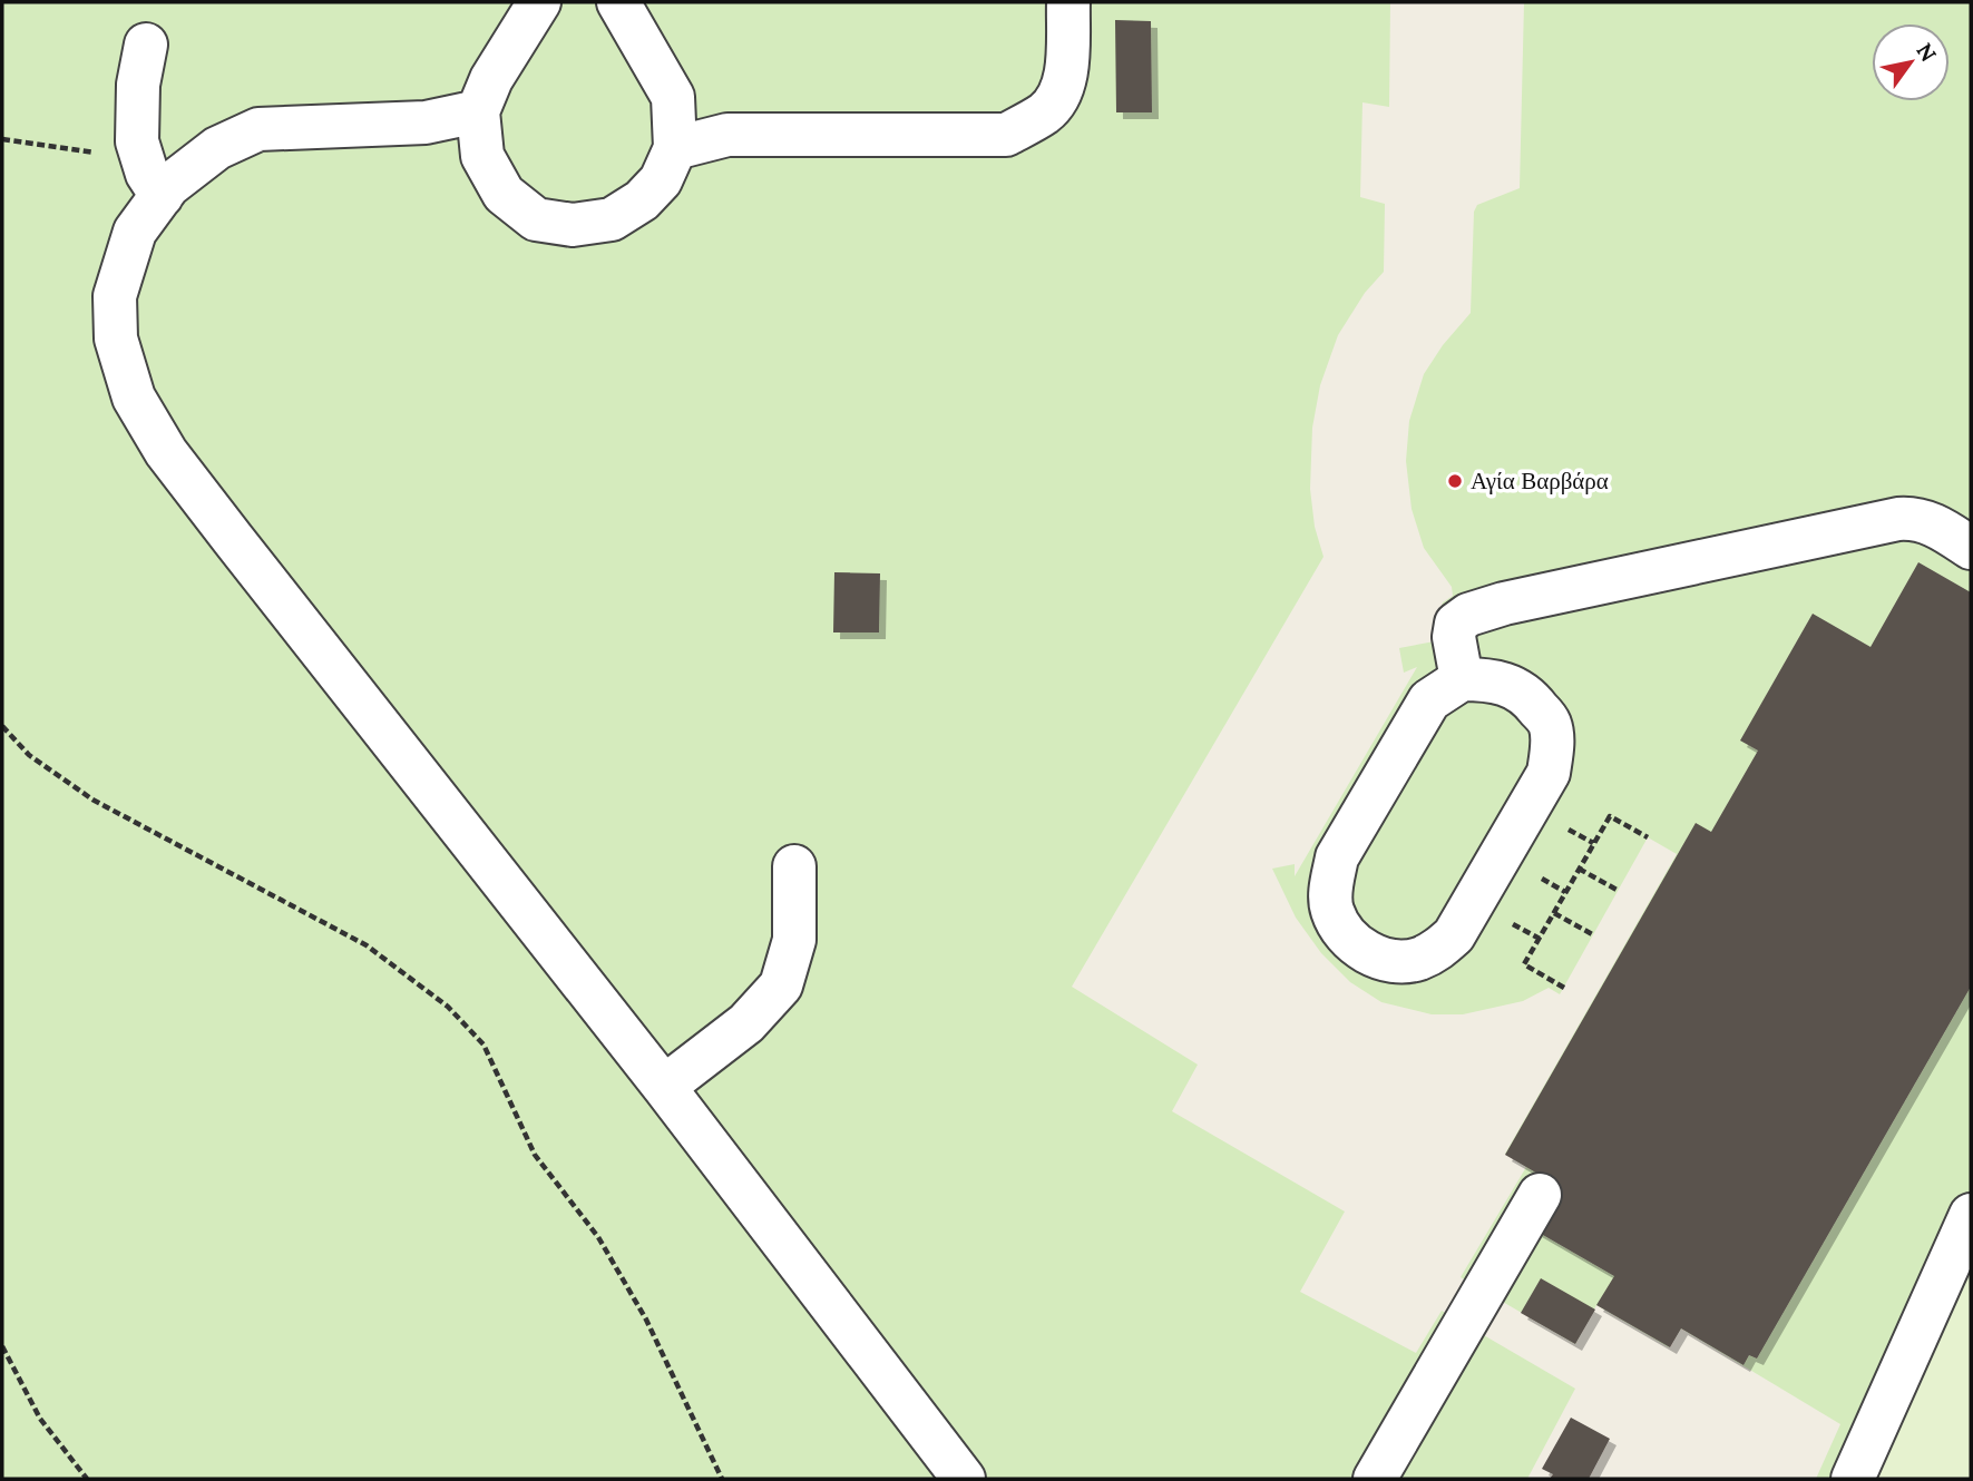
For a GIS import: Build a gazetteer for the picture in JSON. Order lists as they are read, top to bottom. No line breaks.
{"places":["Αγία Βαρβάρα"],"north":"top right"}
